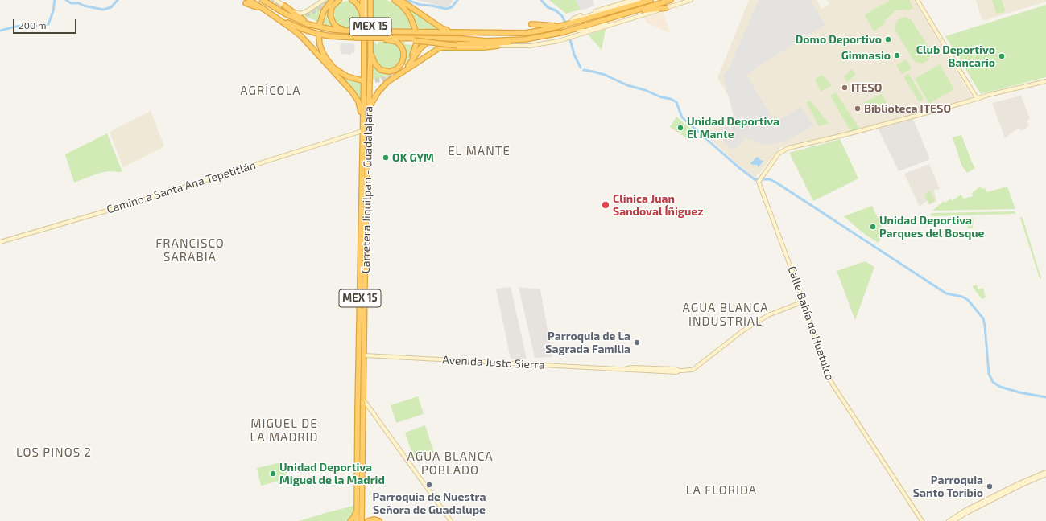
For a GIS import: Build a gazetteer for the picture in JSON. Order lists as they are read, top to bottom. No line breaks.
{"streets":{"highway":["MEX 15","Carretera Jiquilpan - Guadalajara"],"street":["Camino a Santa Ana Tepetitlán","Calle Bahía de Huatulco","Avenida Justo Sierra"]},"crossings":[["MEX 15","Carretera Jiquilpan - Guadalajara"],["Camino a Santa Ana Tepetitlán","Carretera Jiquilpan - Guadalajara"],["Carretera Jiquilpan - Guadalajara","Avenida Justo Sierra"],["Calle Bahía de Huatulco","Avenida Justo Sierra"]],"districts":["AGRÍCOLA","EL MANTE","FRANCISCO SARABIA","AGUA BLANCA INDUSTRIAL","MIGUEL DE LA MADRID","LOS PINOS 2","AGUA BLANCA POBLADO","LA FLORIDA"],"places":["Domo Deportivo","Gimnasio","Club Deportivo Bancario","ITESO","Biblioteca ITESO","Unidad Deportiva El Mante","OK GYM","Clínica Juan Sandoval Íñiguez","Unidad Deportiva Parques del Bosque","Parroquia de La Sagrada Familia","Unidad Deportiva Miguel de la Madrid","Parroquia de Nuestra Señora de Guadalupe","Parroquia Santo Toribio"],"scale_bar":"200 m"}
